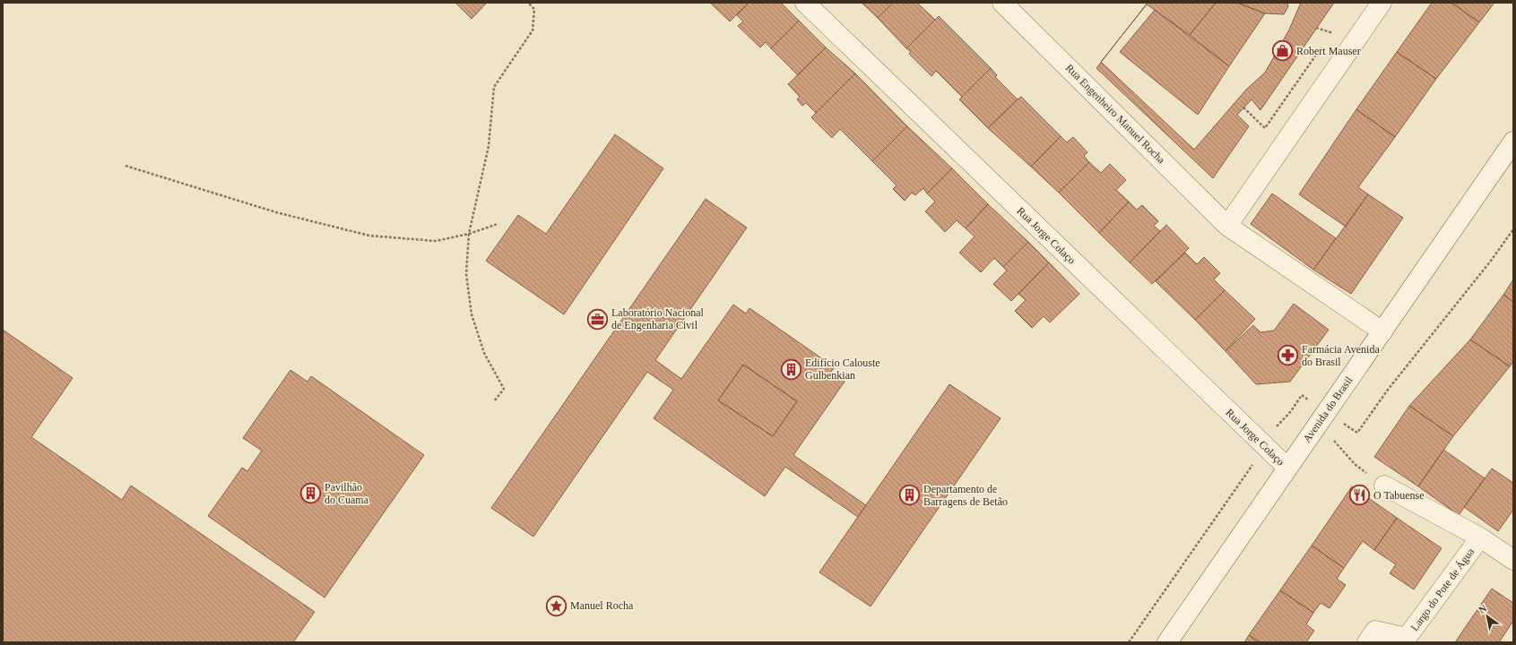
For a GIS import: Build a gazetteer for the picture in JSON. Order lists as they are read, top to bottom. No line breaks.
{"streets":{"street":["Rua Engenheiro Manuel Rocha","Rua Jorge Colaço","Avenida do Brasil","Largo do Pote de Água"]},"crossings":[["Rua Engenheiro Manuel Rocha","Avenida do Brasil"],["Rua Jorge Colaço","Avenida do Brasil"]],"places":{"shop":["Robert Mauser"],"office":["Laboratório Nacional de Engenharia Civil"],"pharmacy":["Farmácia Avenida do Brasil"],"building":["Edifício Calouste Gulbenkian","Pavilhão do Cuama","Departamento de Barragens de Betão"],"restaurant":["O Tabuense"],"place":["Manuel Rocha"]},"north":"top left"}
